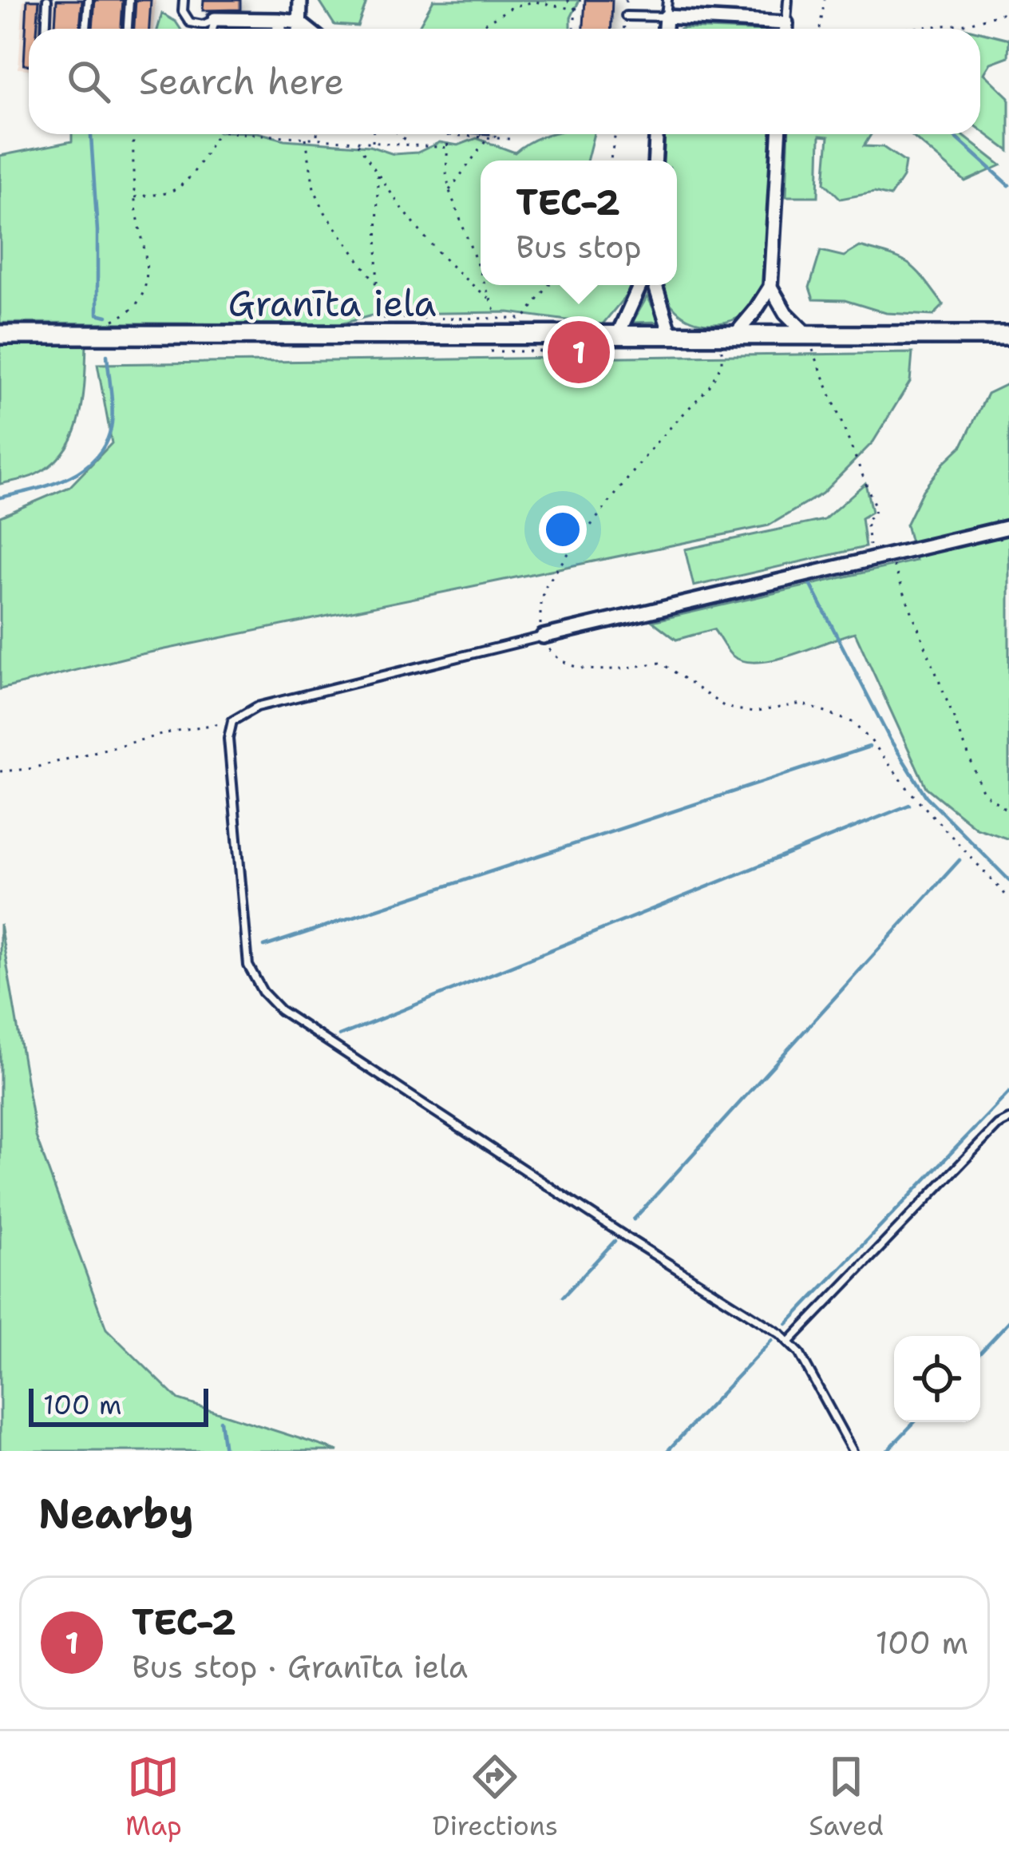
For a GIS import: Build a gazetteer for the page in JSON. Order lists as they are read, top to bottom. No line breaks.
{"streets":{"main road":["Granīta iela"]},"scale_bar":"100 m","page":{"search":"Search here","popup":["TEC-2","Bus stop"],"pins":"1","scale":"100 m","heading":"Nearby","list":[{"mark":"1","name":"TEC-2","note":"Bus stop · Granīta iela","value":"100 m"}],"nav":["Map","Directions","Saved"]}}
